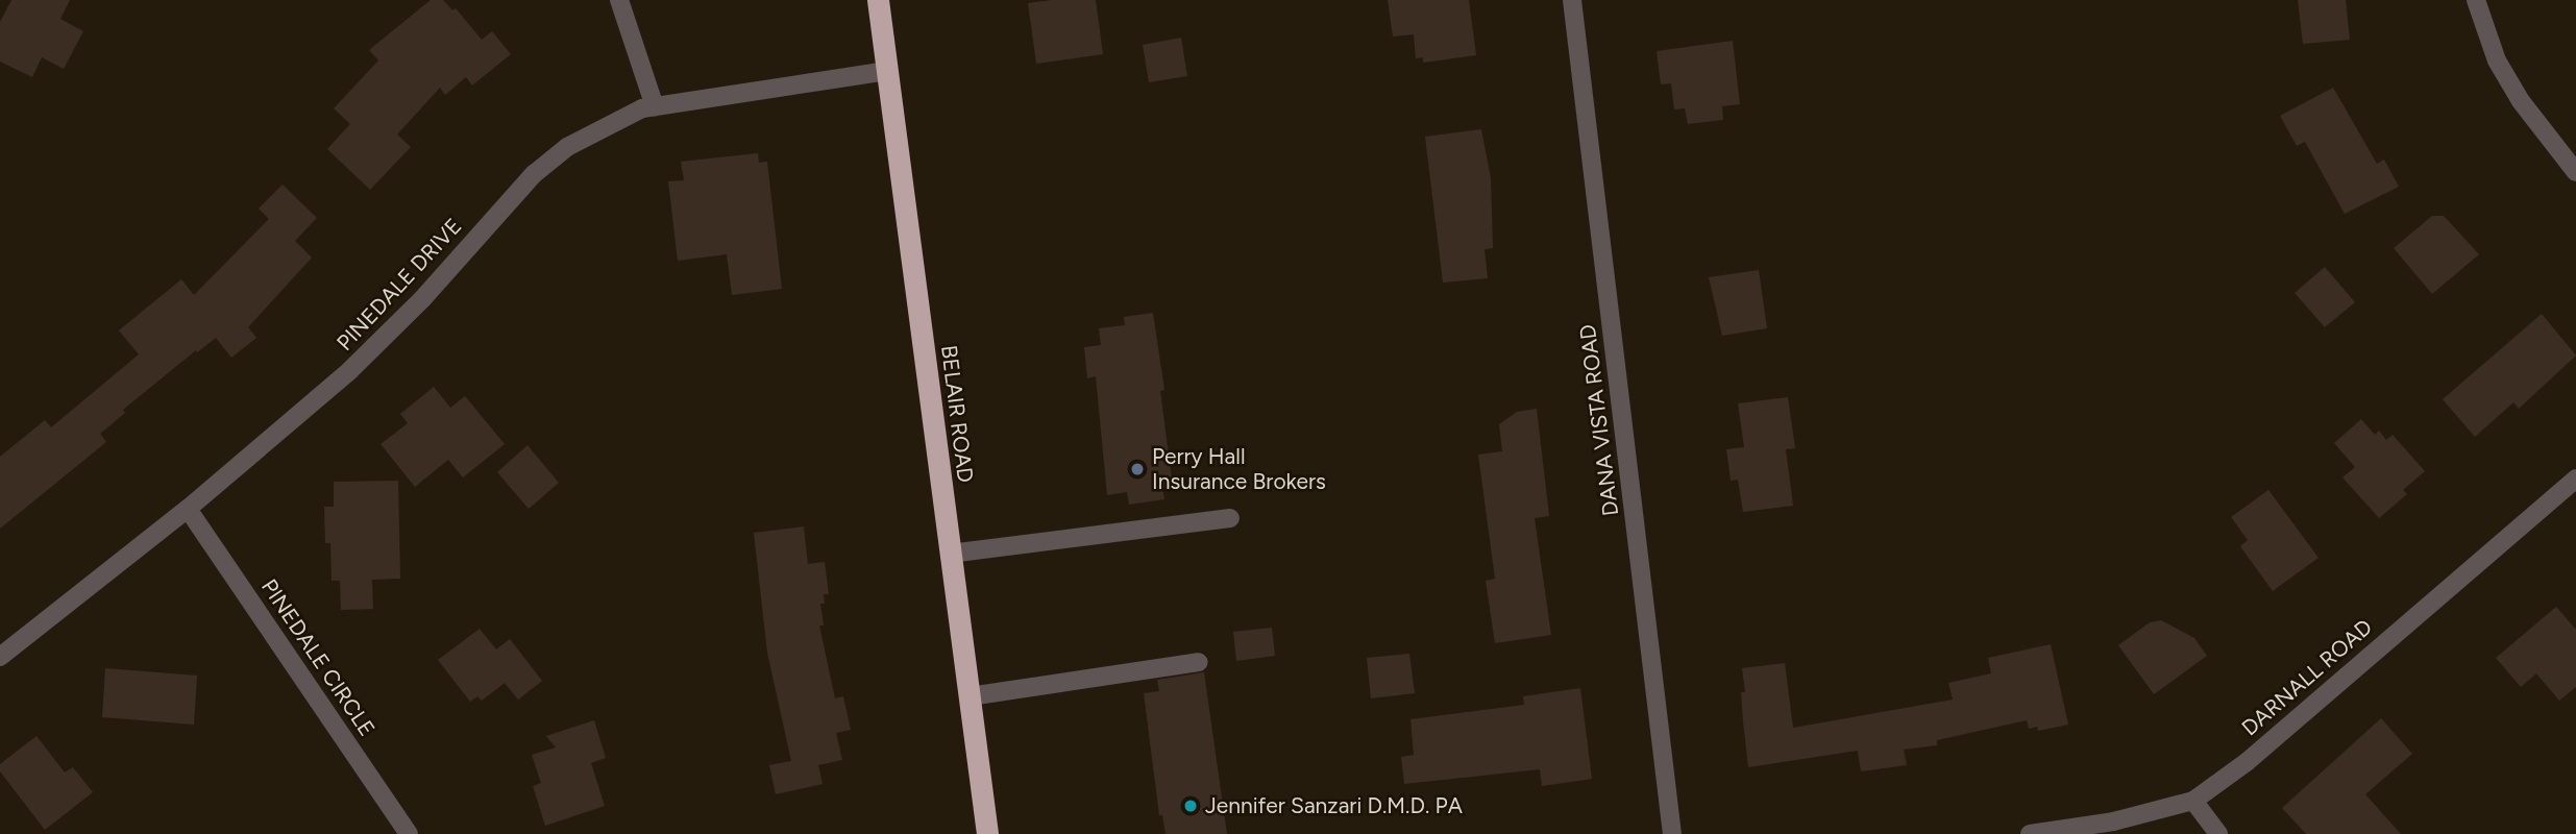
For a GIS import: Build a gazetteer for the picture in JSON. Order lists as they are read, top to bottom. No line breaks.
{"streets":{"highway":["BELAIR ROAD"],"street":["PINEDALE DRIVE","DANA VISTA ROAD","PINEDALE CIRCLE","DARNALL ROAD"]},"crossings":[["PINEDALE DRIVE","BELAIR ROAD"],["PINEDALE DRIVE","PINEDALE CIRCLE"]],"places":["Perry Hall Insurance Brokers","Jennifer Sanzari D.M.D. PA"]}
